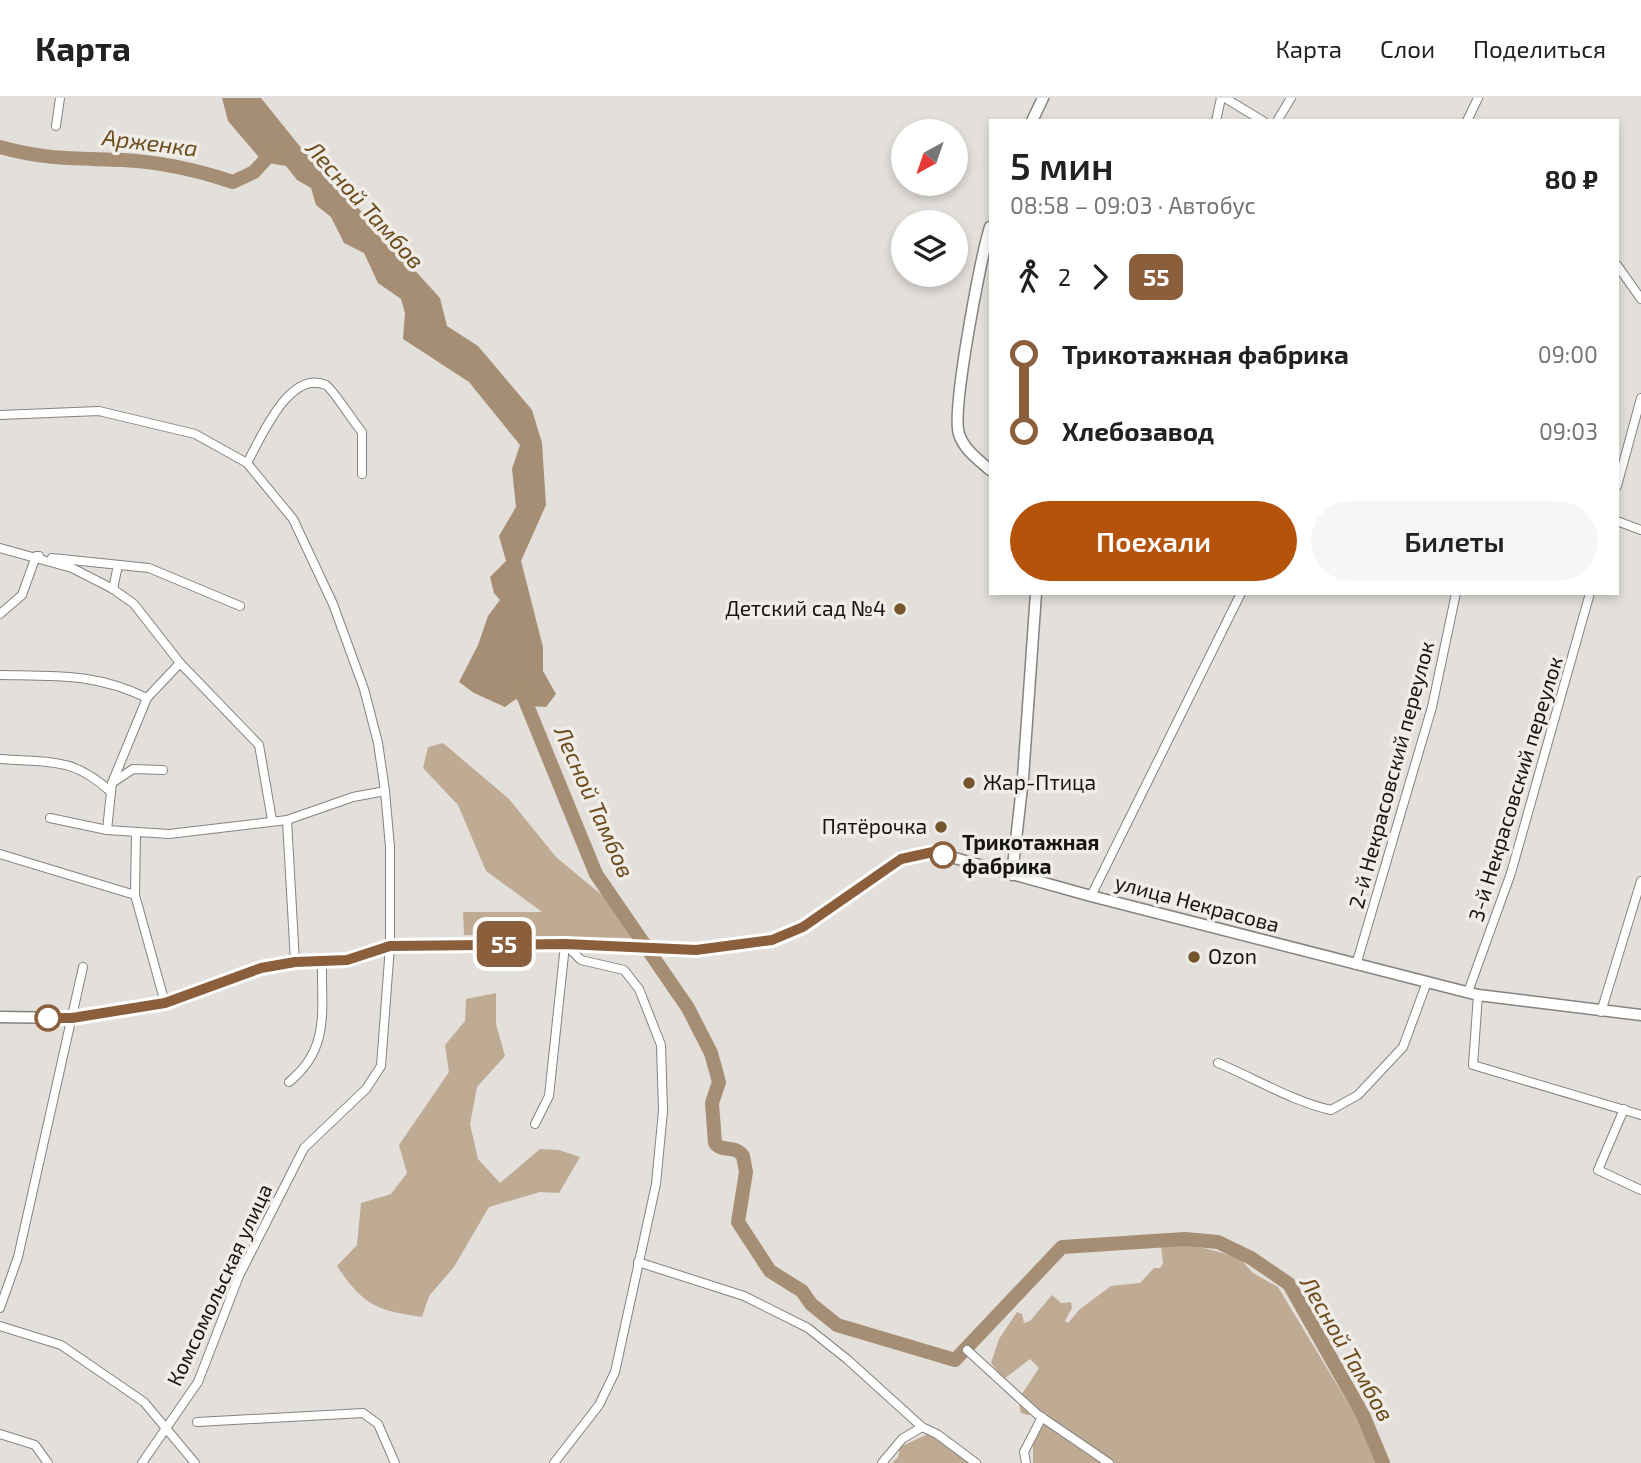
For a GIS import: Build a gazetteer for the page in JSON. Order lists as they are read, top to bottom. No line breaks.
{"streets":{"street":["2-й Некрасовский переулок","3-й Некрасовский переулок","улица Некрасова","Комсомольская улица"]},"crossings":[["2-й Некрасовский переулок","улица Некрасова"],["3-й Некрасовский переулок","улица Некрасова"],["улица Некрасова","Комсомольская улица"]],"water":["Арженка","Лесной Тамбов"],"places":["Детский сад №4","Жар-Птица","Пятёрочка","Трикотажная фабрика","Ozon"],"lines":["bus line 55"],"north":"bottom left","page":{"header":"Карта","nav":["Карта","Слои","Поделиться"],"on_map":"55","heading":["5 мин","08:58 – 09:03 · Автобус","80 ₽"],"legs":["2","55"],"list":[{"name":"Трикотажная фабрика","value":"09:00"},{"name":"Хлебозавод","value":"09:03"}],"buttons":["Поехали","Билеты"]}}
